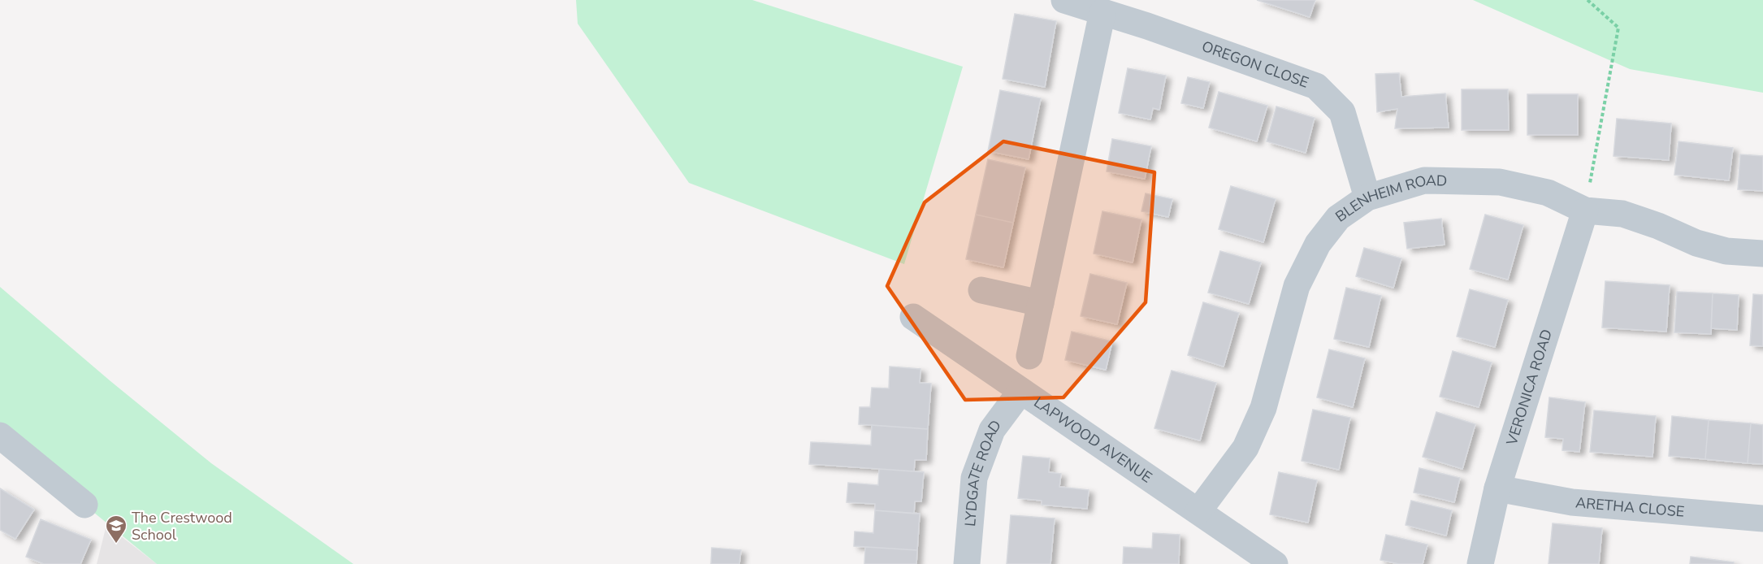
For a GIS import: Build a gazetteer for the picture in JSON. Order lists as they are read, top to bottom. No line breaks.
{"streets":{"street":["OREGON CLOSE","BLENHEIM ROAD","VERONICA ROAD","LAPWOOD AVENUE","LYDGATE ROAD","ARETHA CLOSE"]},"crossings":[["OREGON CLOSE","BLENHEIM ROAD"],["BLENHEIM ROAD","VERONICA ROAD"],["BLENHEIM ROAD","LAPWOOD AVENUE"],["VERONICA ROAD","ARETHA CLOSE"],["LAPWOOD AVENUE","LYDGATE ROAD"]],"places":{"school or university":["The Crestwood School"]}}
